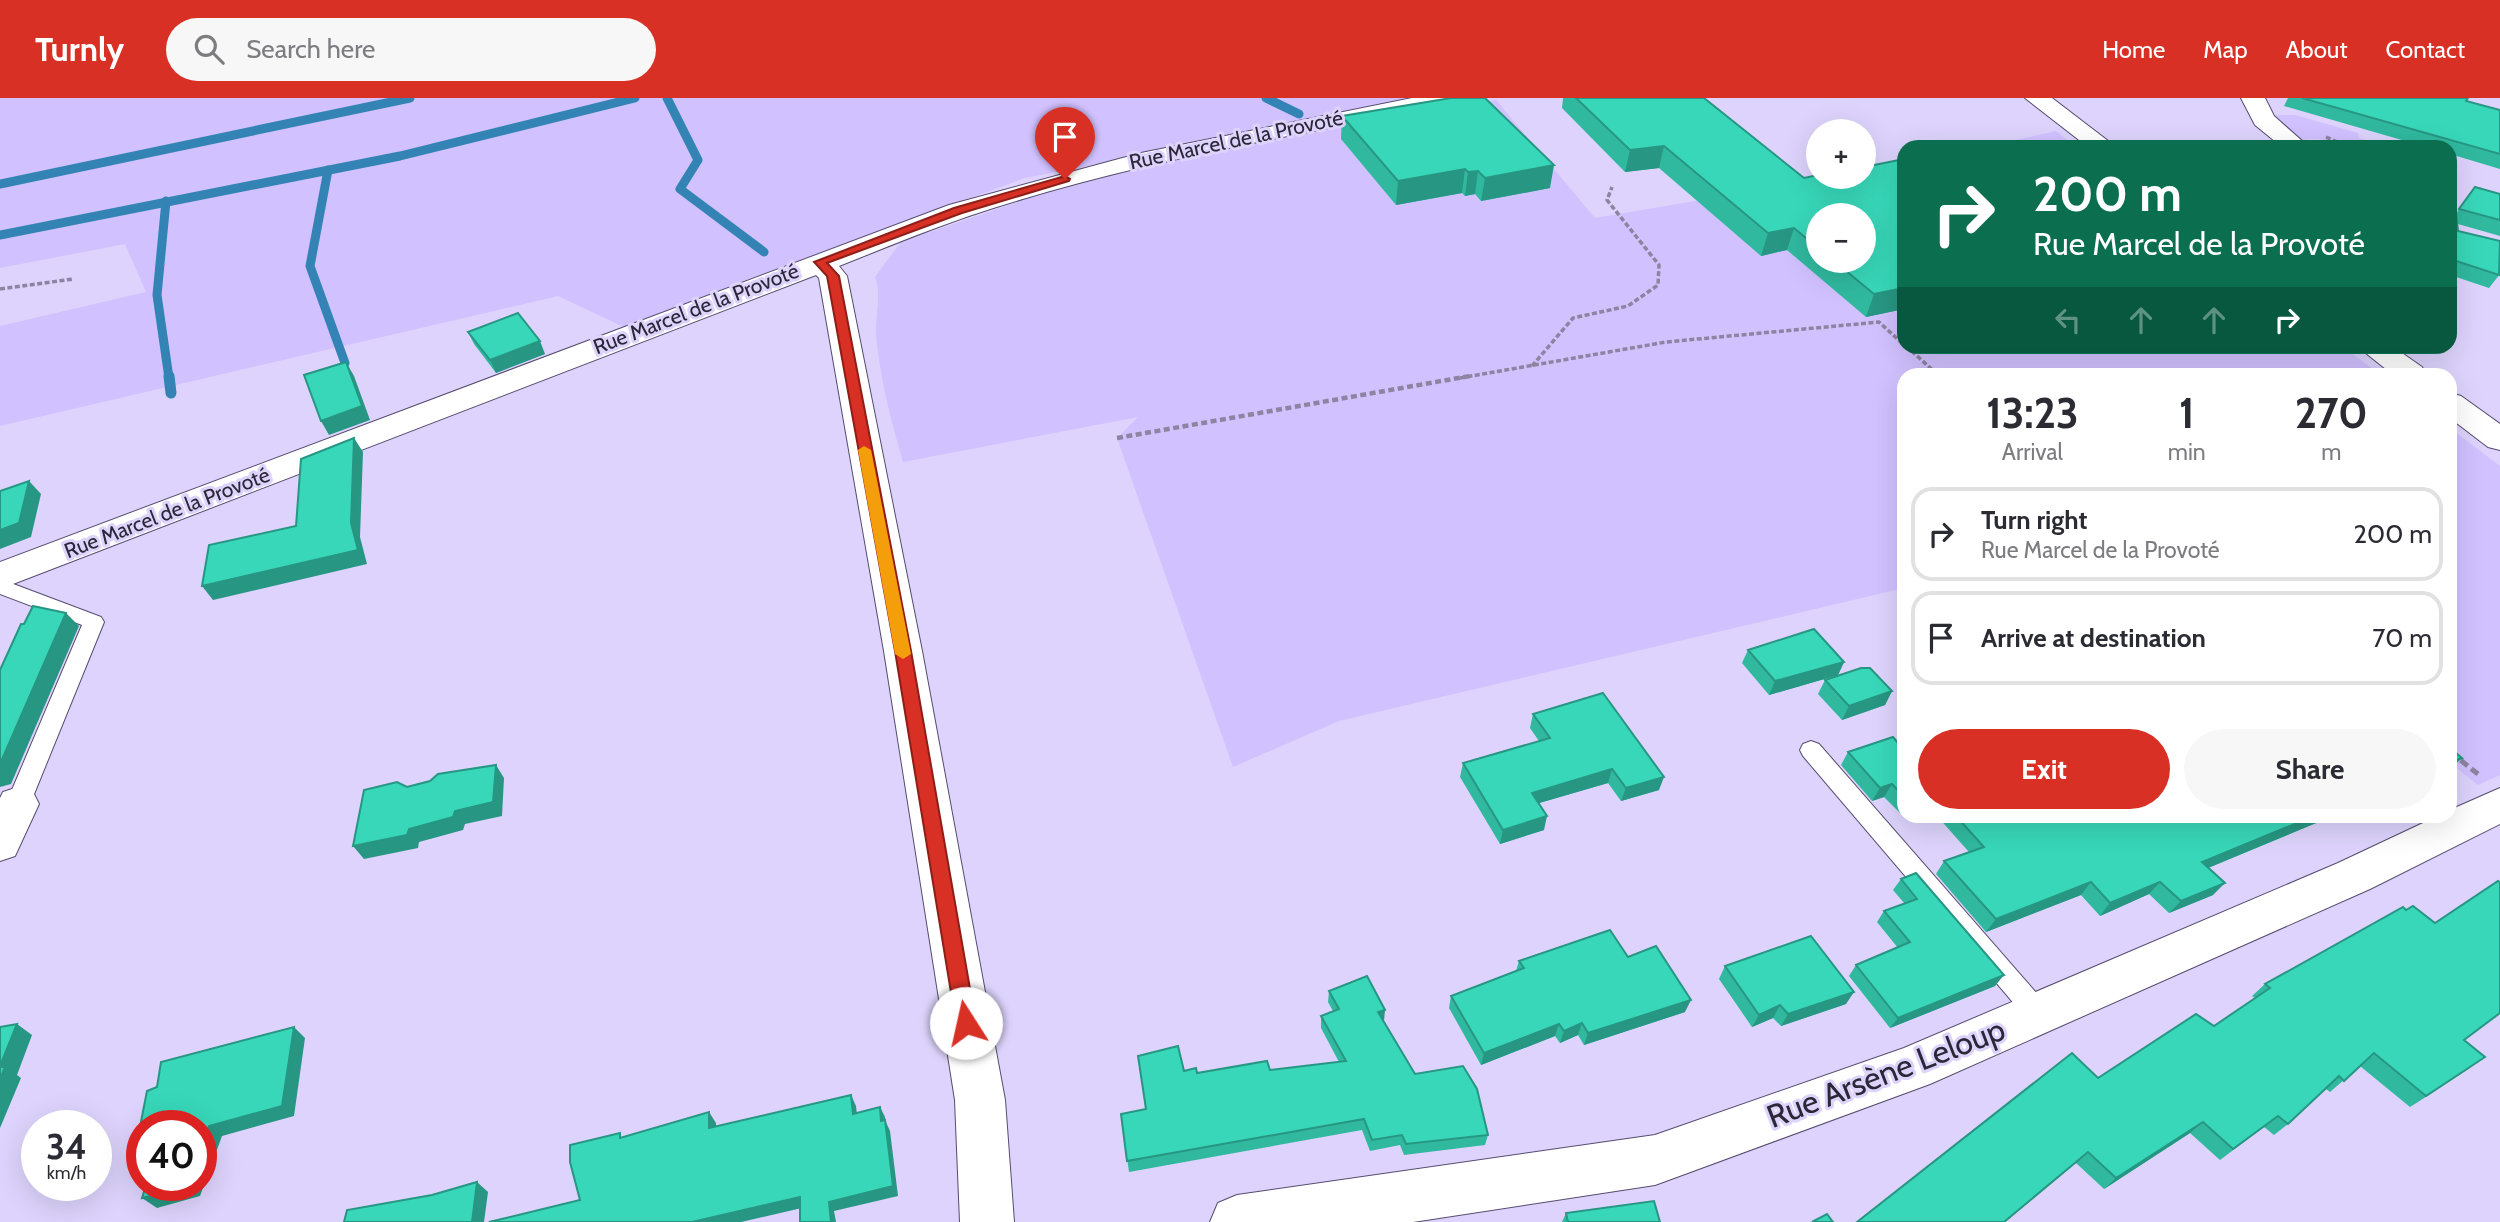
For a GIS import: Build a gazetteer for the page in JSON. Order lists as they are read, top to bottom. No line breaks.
{"streets":{"street":["Rue Marcel de la Provoté","Rue Arsène Leloup"]},"page":{"header":"Turnly","search":"Search here","nav":["Home","Map","About","Contact"],"map_buttons":["+","−"],"turn":["200 m","Rue Marcel de la Provoté"],"eta":["13:23","Arrival","1","min","270","m"],"list":[{"name":"Turn right","note":"Rue Marcel de la Provoté","value":"200 m"},{"name":"Arrive at destination","value":"70 m"}],"buttons":["Exit","Share"],"speed":"34 km/h","limit":"40"}}
